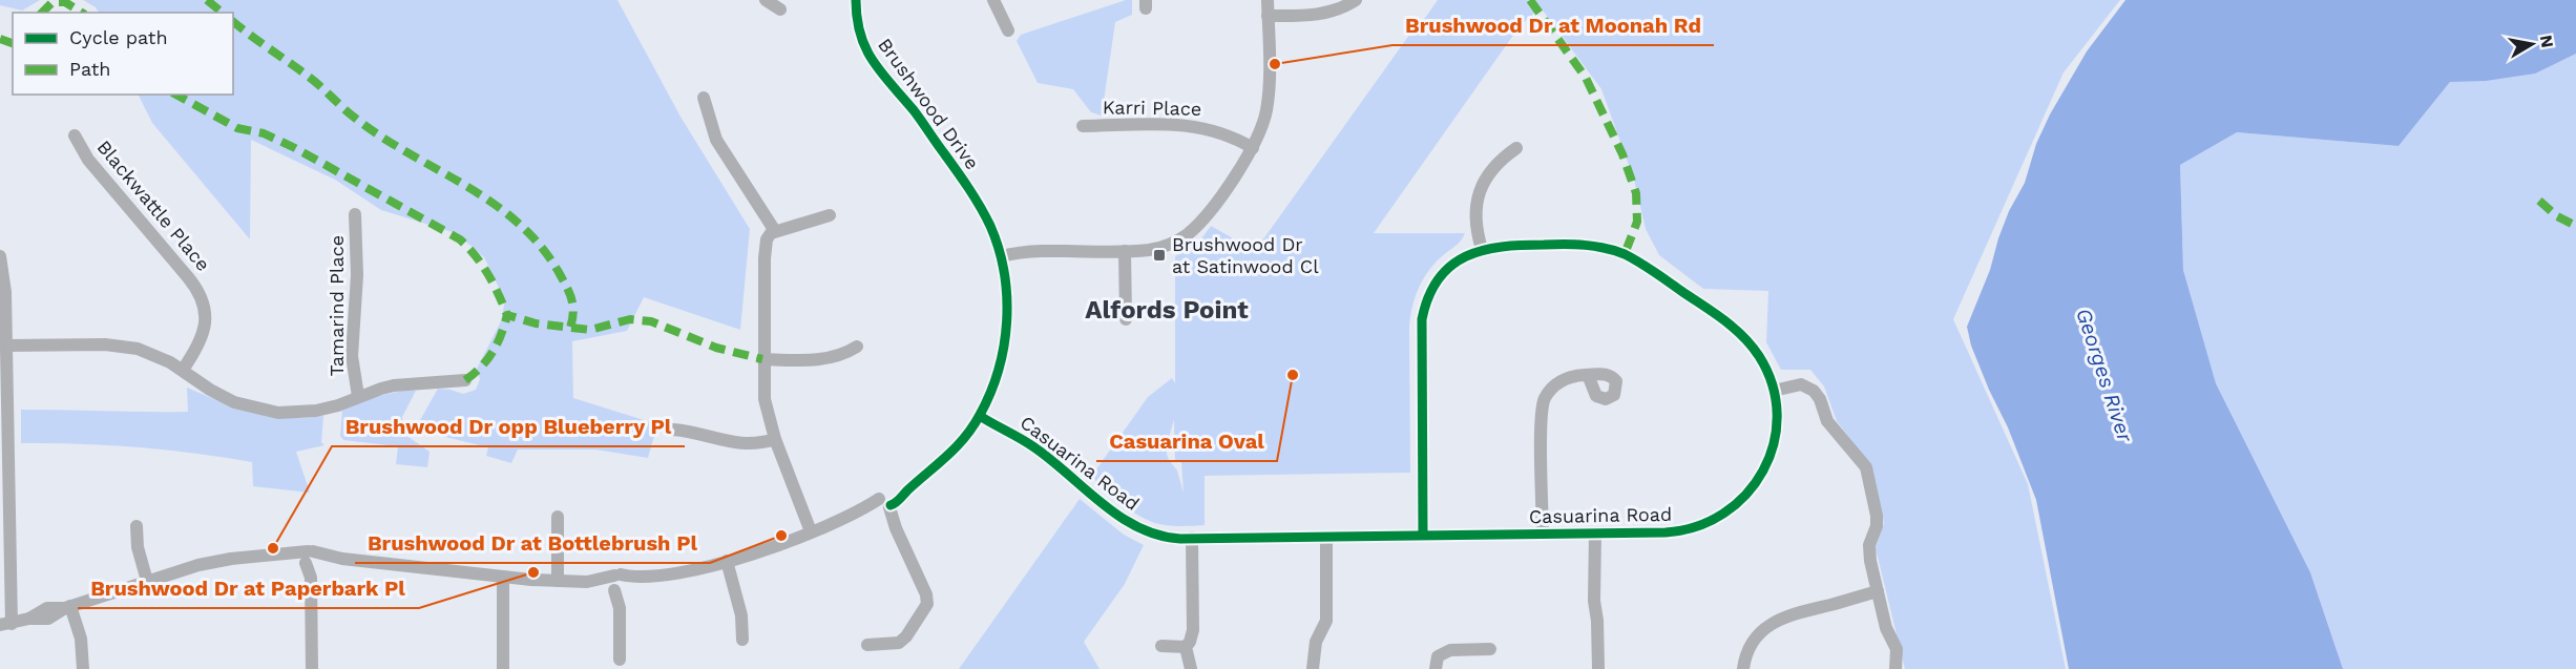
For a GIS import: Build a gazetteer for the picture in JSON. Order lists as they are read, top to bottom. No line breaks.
{"streets":{"street":["Brushwood Drive","Karri Place","Blackwattle Place","Tamarind Place","Casuarina Road"]},"crossings":[["Brushwood Drive","Casuarina Road"]],"districts":["Alfords Point"],"water":["Georges River"],"places":{"other":["Brushwood Dr at Moonah Rd","Casuarina Oval","Brushwood Dr at Bottlebrush Pl","Brushwood Dr opp Blueberry Pl","Brushwood Dr at Paperbark Pl"],"transit":["Brushwood Dr at Satinwood Cl"]},"legend":["Cycle path","Path"],"north":"right"}
